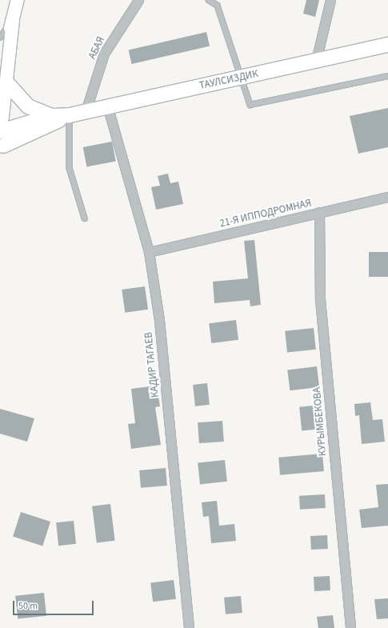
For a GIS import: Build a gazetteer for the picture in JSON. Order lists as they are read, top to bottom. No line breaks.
{"streets":{"main road":["ТАУЛСИЗДИК"],"street":["АБАЯ","21-Я ИППОДРОМНАЯ","КАДИР ТАГАЕВ","КУРЫМБЕКОВА"]},"crossings":[["АБАЯ","ТАУЛСИЗДИК"],["ТАУЛСИЗДИК","КАДИР ТАГАЕВ"],["21-Я ИППОДРОМНАЯ","КАДИР ТАГАЕВ"],["21-Я ИППОДРОМНАЯ","КУРЫМБЕКОВА"]],"scale_bar":"50 m"}
